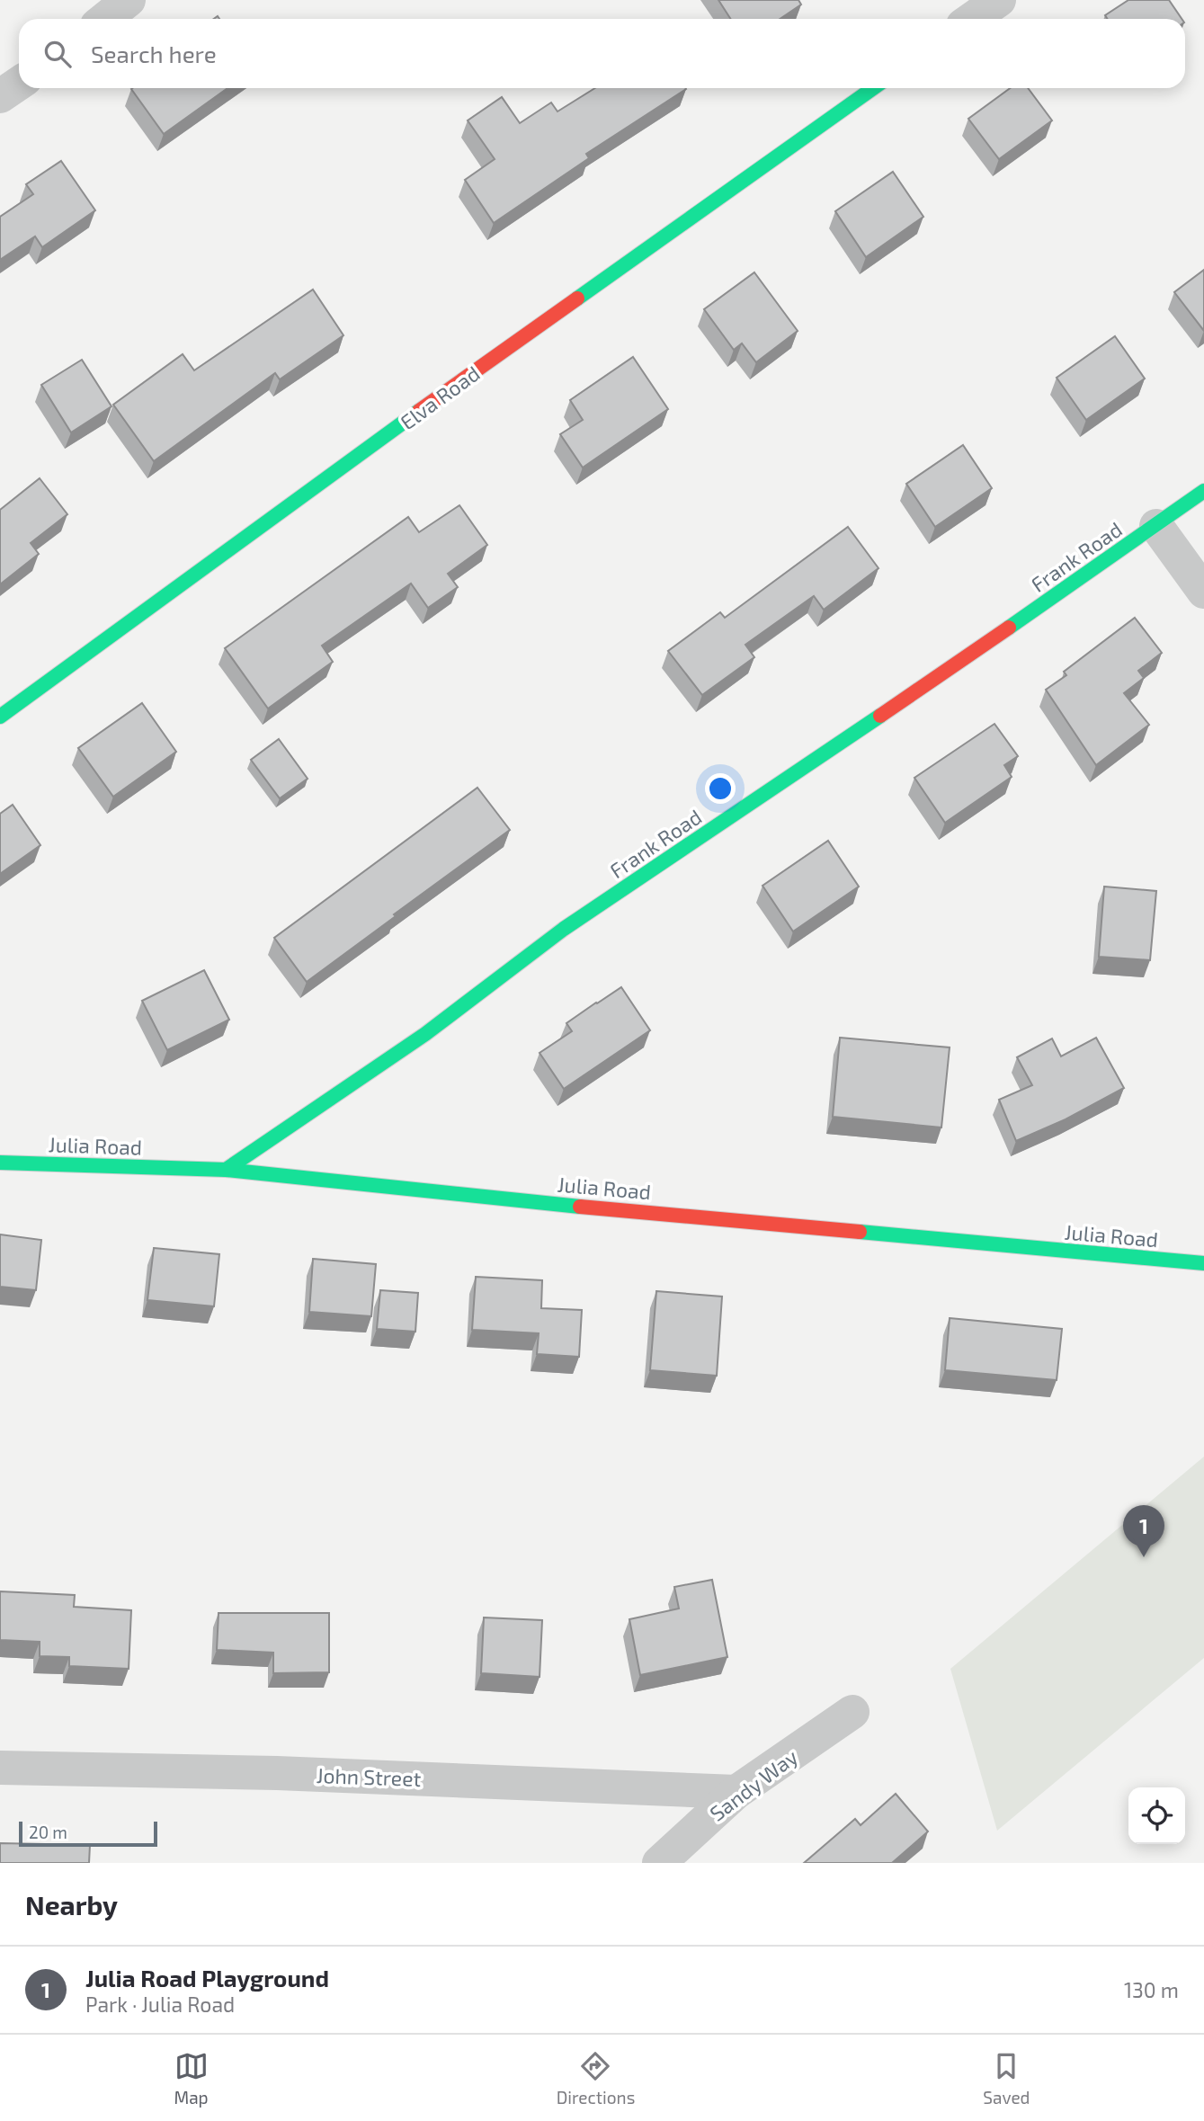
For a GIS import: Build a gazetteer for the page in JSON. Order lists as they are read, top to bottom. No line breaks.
{"streets":{"street":["Elva Road","Frank Road","Julia Road","John Street","Sandy Way"]},"crossings":[["Frank Road","Julia Road"],["John Street","Sandy Way"]],"scale_bar":"20 m","page":{"search":"Search here","pins":"1","scale":"20 m","heading":"Nearby","list":[{"mark":"1","name":"Julia Road Playground","note":"Park · Julia Road","value":"130 m"}],"nav":["Map","Directions","Saved"]}}
